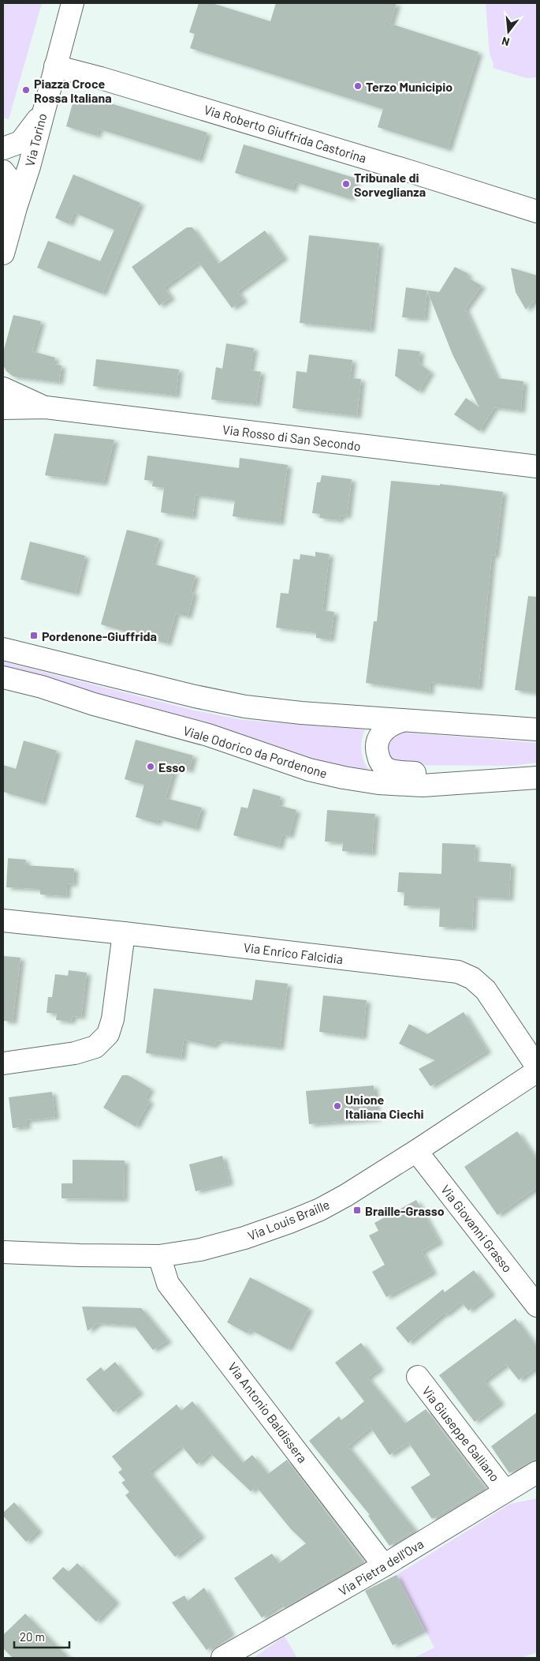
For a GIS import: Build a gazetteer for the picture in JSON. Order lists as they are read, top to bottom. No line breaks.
{"streets":{"main road":["Via Roberto Giuffrida Castorina","Via Torino","Via Rosso di San Secondo","Viale Odorico da Pordenone","Via Enrico Falcidia","Via Louis Braille","Via Giovanni Grasso","Via Antonio Baldissera","Via Giuseppe Galliano","Via Pietra dell'Ova"]},"crossings":[["Via Roberto Giuffrida Castorina","Via Torino"],["Via Louis Braille","Via Giovanni Grasso"],["Via Louis Braille","Via Antonio Baldissera"],["Via Antonio Baldissera","Via Pietra dell'Ova"],["Via Giuseppe Galliano","Via Pietra dell'Ova"]],"places":{"other":["Terzo Municipio","Piazza Croce Rossa Italiana","Tribunale di Sorveglianza","Esso","Unione Italiana Ciechi"],"transit":["Pordenone-Giuffrida","Braille-Grasso"]},"scale_bar":"20 m","north":"bottom"}
